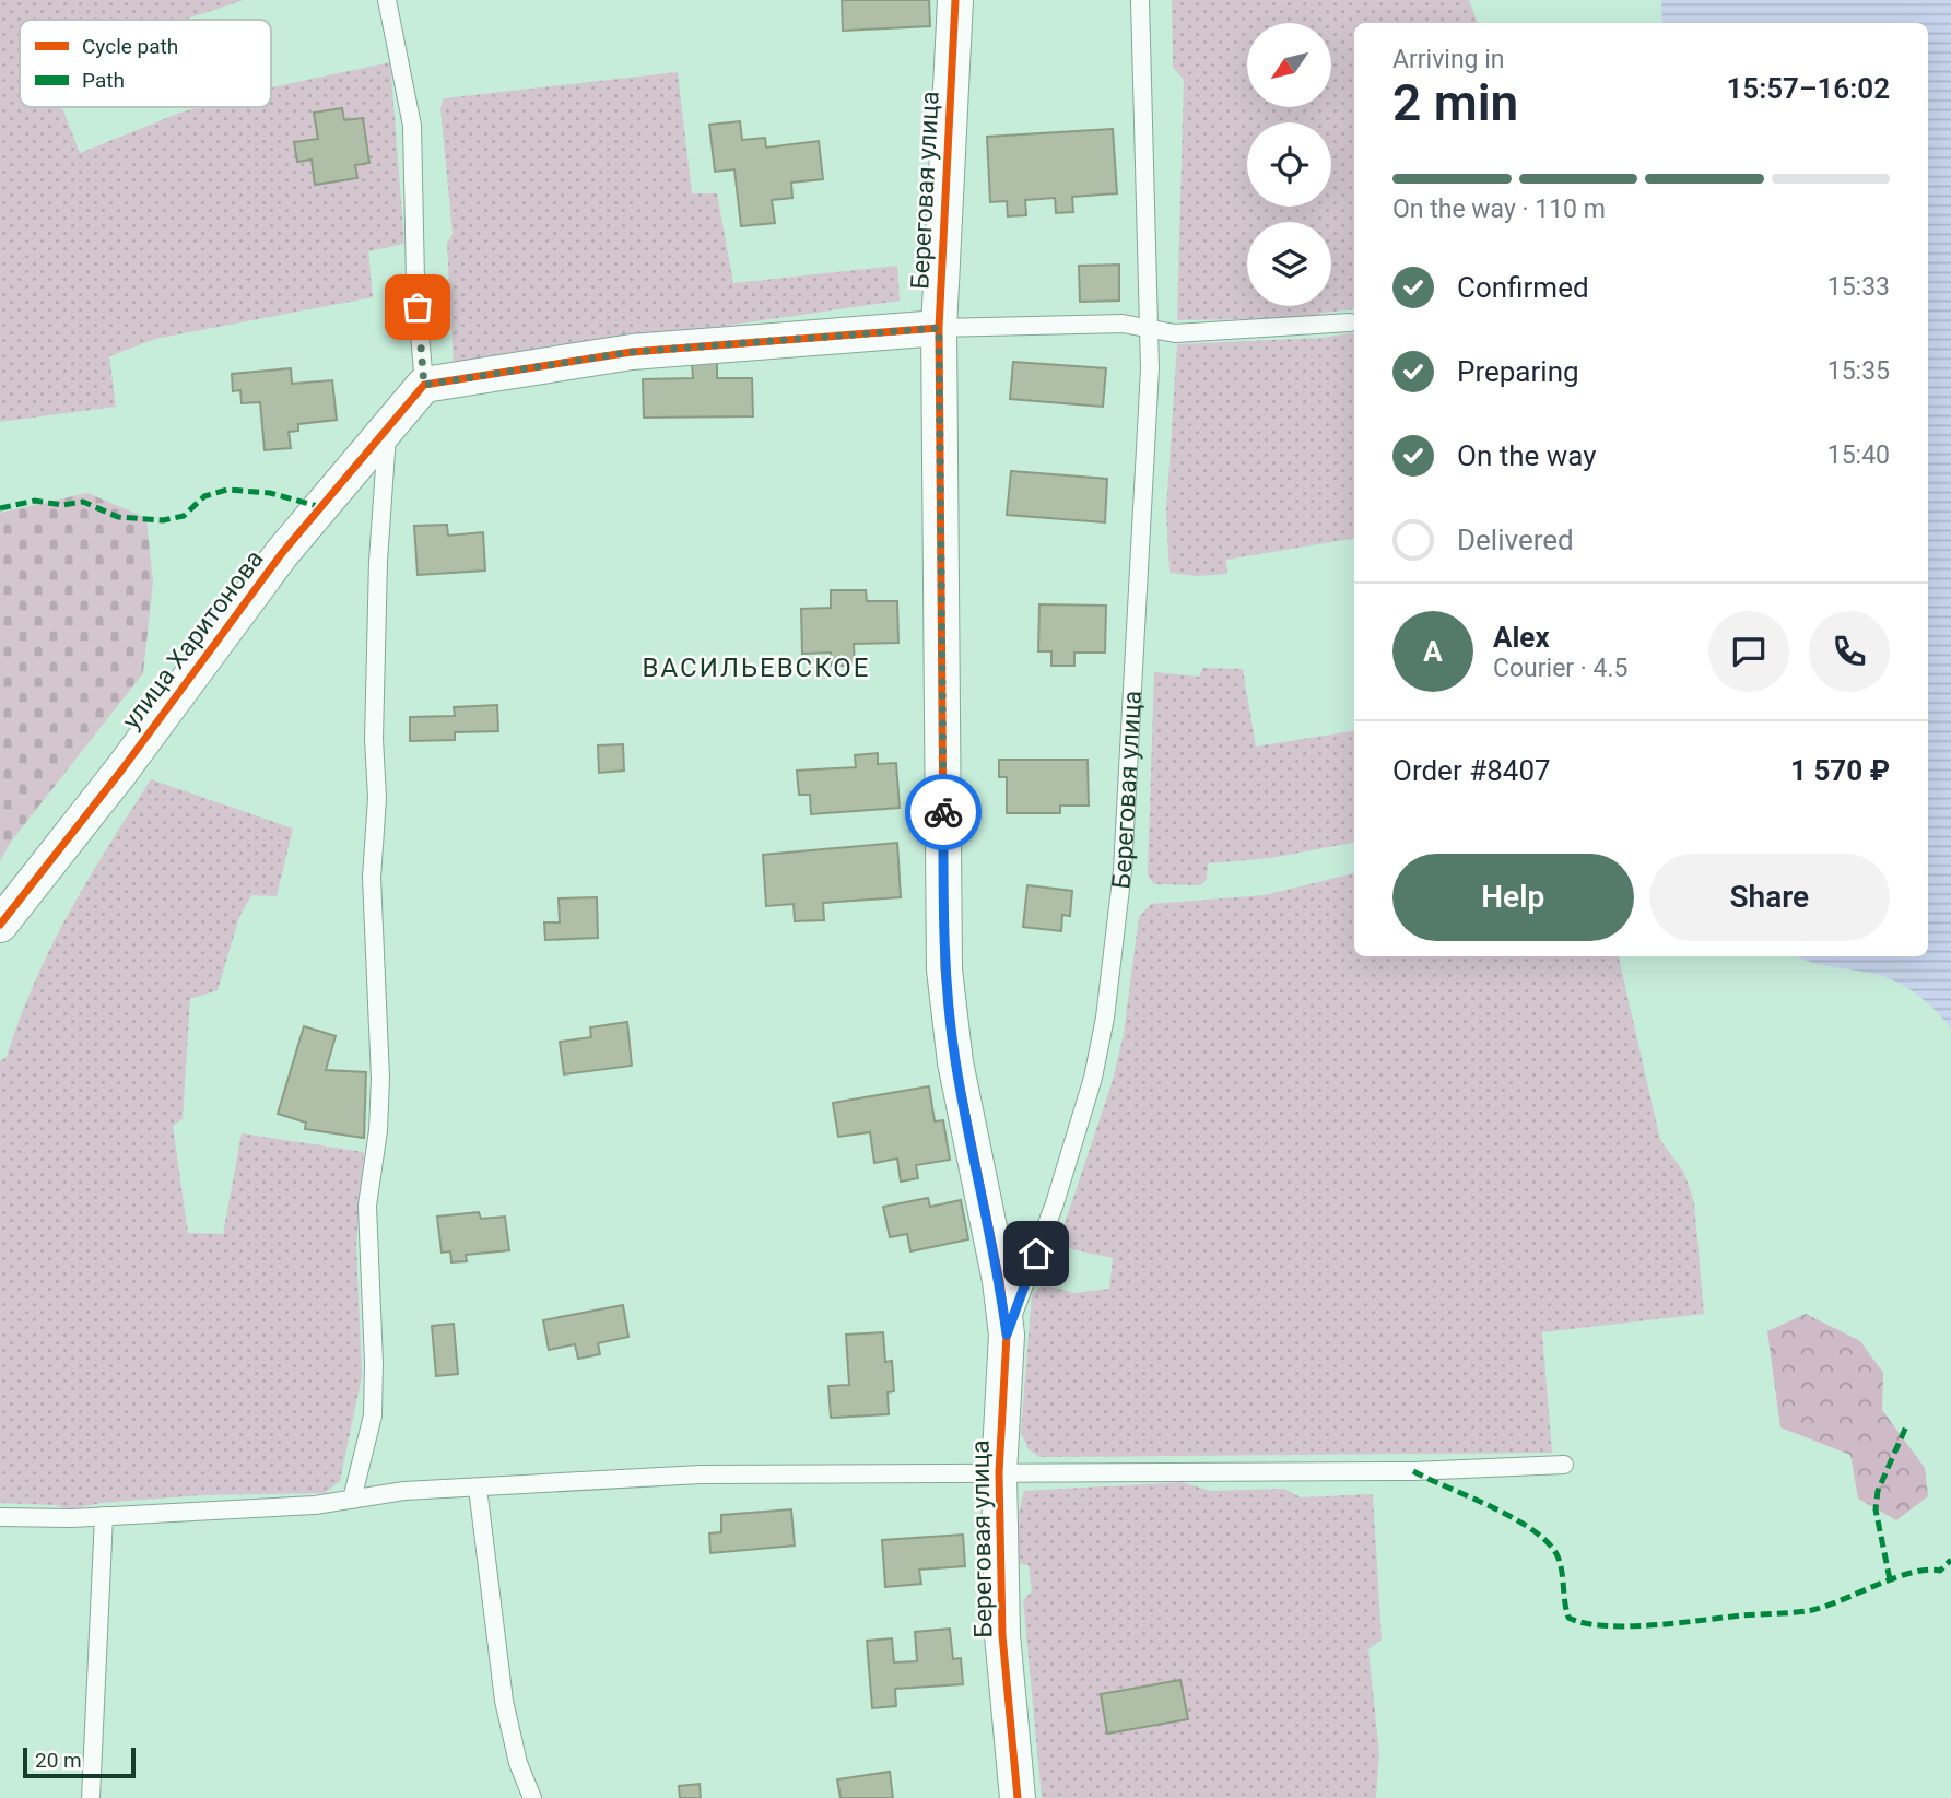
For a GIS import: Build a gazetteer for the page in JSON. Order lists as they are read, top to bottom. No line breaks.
{"streets":{"street":["Береговая улица","улица Харитонова"]},"districts":["ВАСИЛЬЕВСКОЕ"],"legend":["Cycle path","Path"],"scale_bar":"20 m","north":"bottom left","page":{"heading":["2 min","Arriving in","15:57–16:02"],"panel":["Alex","Courier · 4.5","Order #8407","1 570 ₽"],"bar":"On the way · 110 m","list":[["Confirmed","15:33"],["Preparing","15:35"],["On the way","15:40"],"Delivered"],"round":"A","buttons":["Help","Share"],"scale":"20 m"}}
